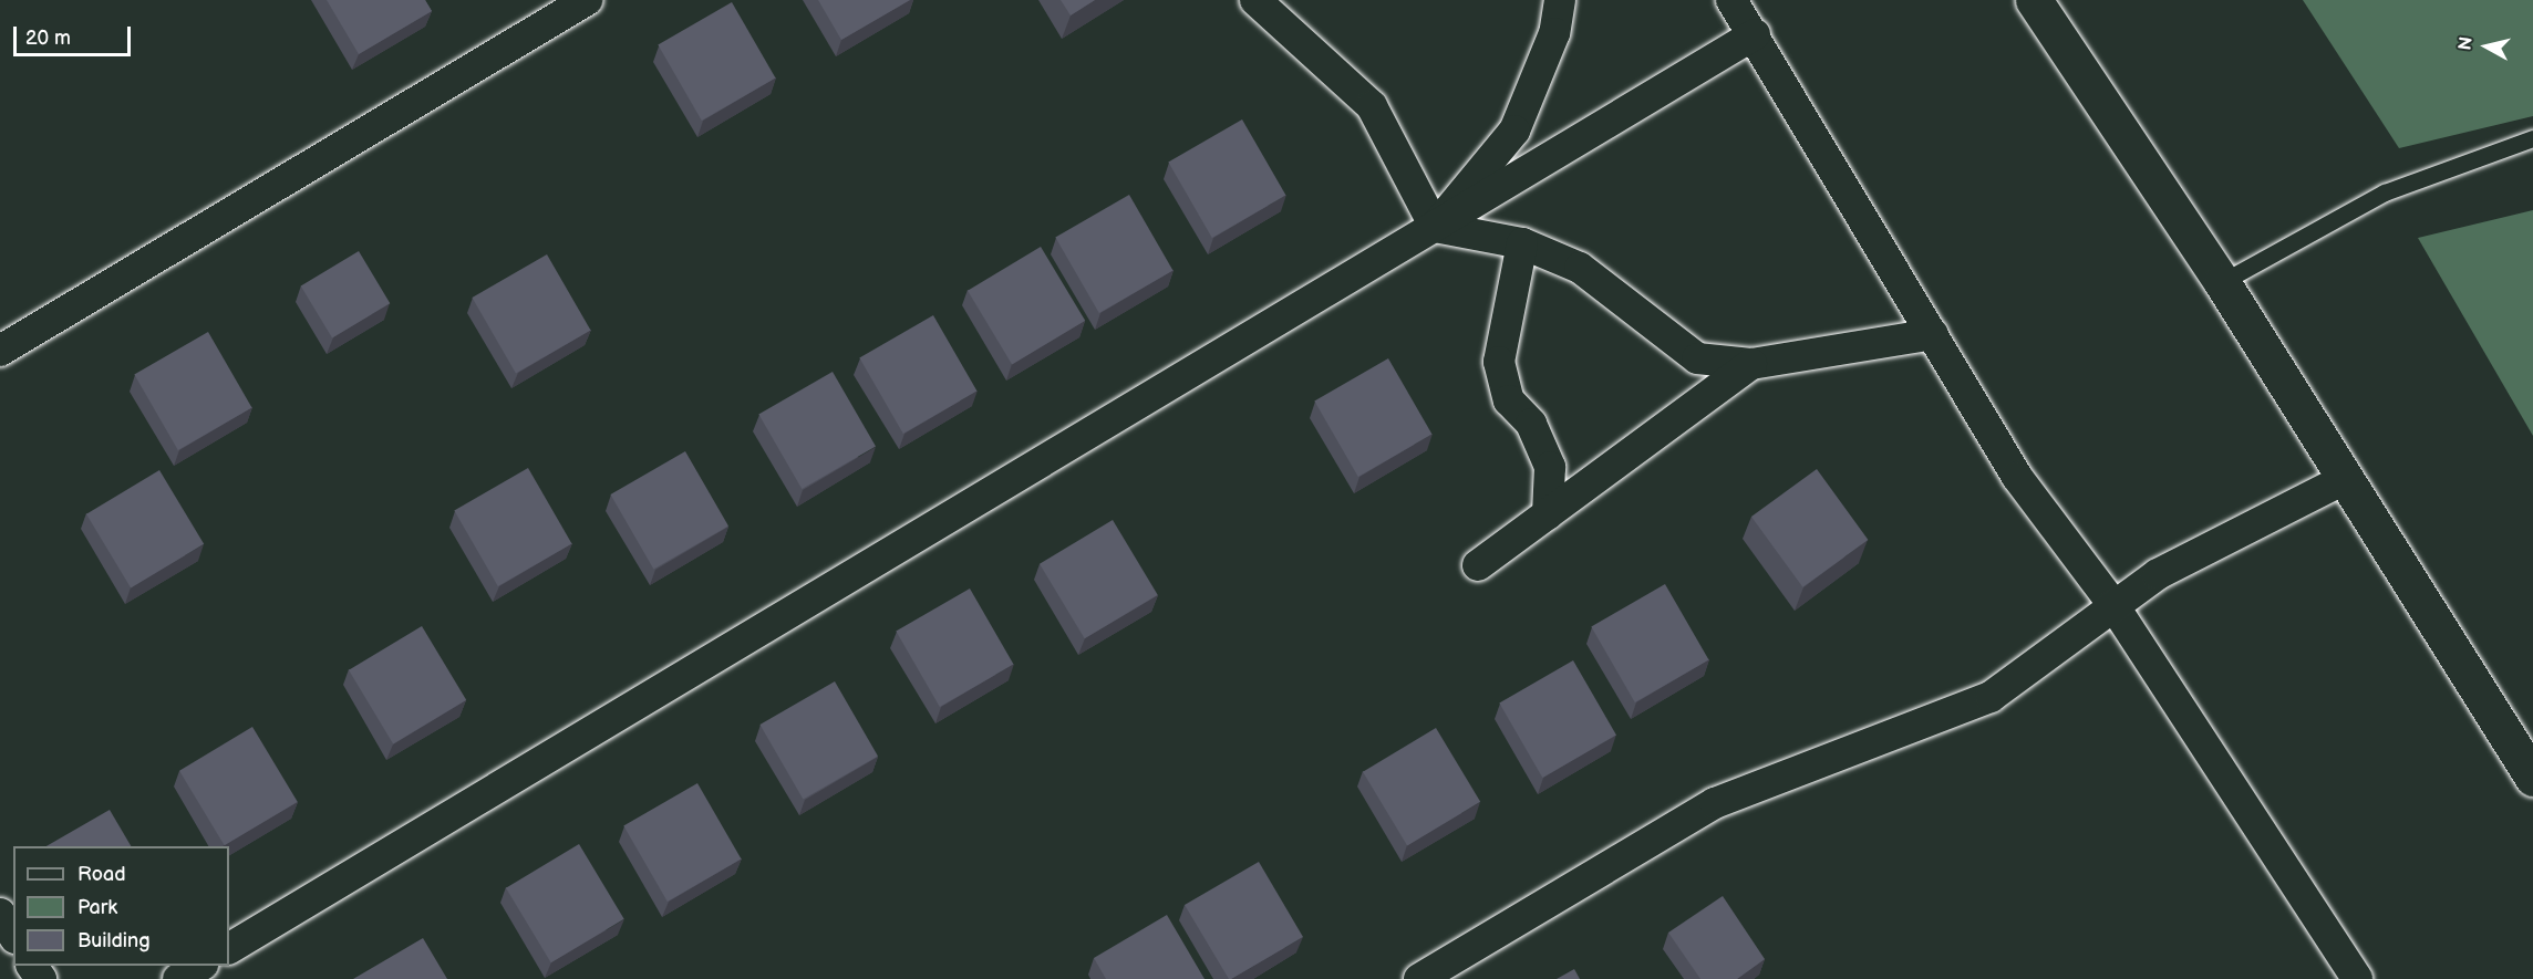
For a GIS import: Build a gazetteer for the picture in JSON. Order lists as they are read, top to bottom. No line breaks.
{"legend":["Road","Park","Building"],"scale_bar":"20 m","north":"left"}
